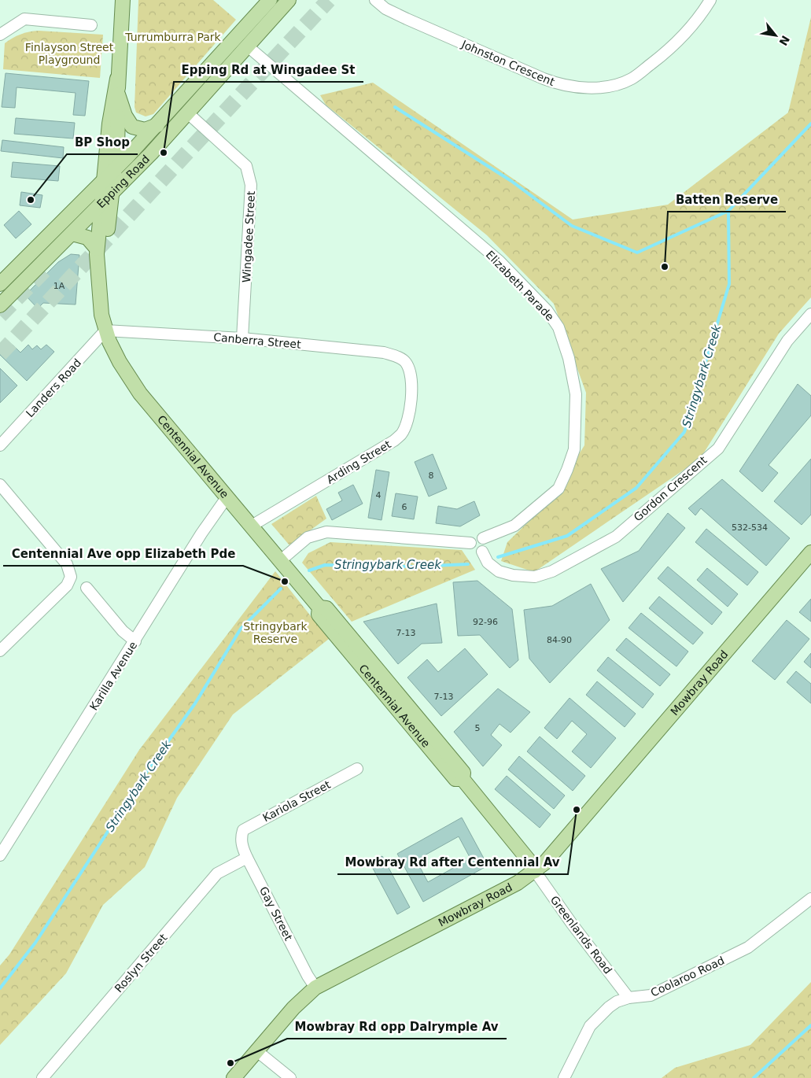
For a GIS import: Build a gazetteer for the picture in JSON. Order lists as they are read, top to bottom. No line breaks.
{"streets":{"main road":["Epping Road","Centennial Avenue","Mowbray Road"],"street":["Johnston Crescent","Wingadee Street","Elizabeth Parade","Canberra Street","Landers Road","Arding Street","Gordon Crescent","Karilla Avenue","Kariola Street","Gay Street","Greenlands Road","Roslyn Street","Coolaroo Road"]},"crossings":[["Epping Road","Wingadee Street"],["Epping Road","Elizabeth Parade"],["Epping Road","Centennial Avenue"],["Wingadee Street","Canberra Street"],["Elizabeth Parade","Gordon Crescent"],["Canberra Street","Landers Road"],["Canberra Street","Centennial Avenue"],["Canberra Street","Arding Street"],["Landers Road","Centennial Avenue"],["Centennial Avenue","Arding Street"],["Centennial Avenue","Karilla Avenue"],["Centennial Avenue","Mowbray Road"],["Centennial Avenue","Greenlands Road"],["Mowbray Road","Gay Street"],["Mowbray Road","Greenlands Road"],["Kariola Street","Gay Street"],["Gay Street","Roslyn Street"],["Greenlands Road","Coolaroo Road"]],"water":["Stringybark Creek"],"parks":["Turrumburra Park","Finlayson Street Playground","Stringybark Reserve"],"places":["Epping Rd at Wingadee St","BP Shop","Batten Reserve","Centennial Ave opp Elizabeth Pde","Mowbray Rd after Centennial Av","Mowbray Rd opp Dalrymple Av"],"house_numbers":["1A","8","4","6","532-534","92-96","7-13","84-90","7-13","5"],"north":"bottom right"}
